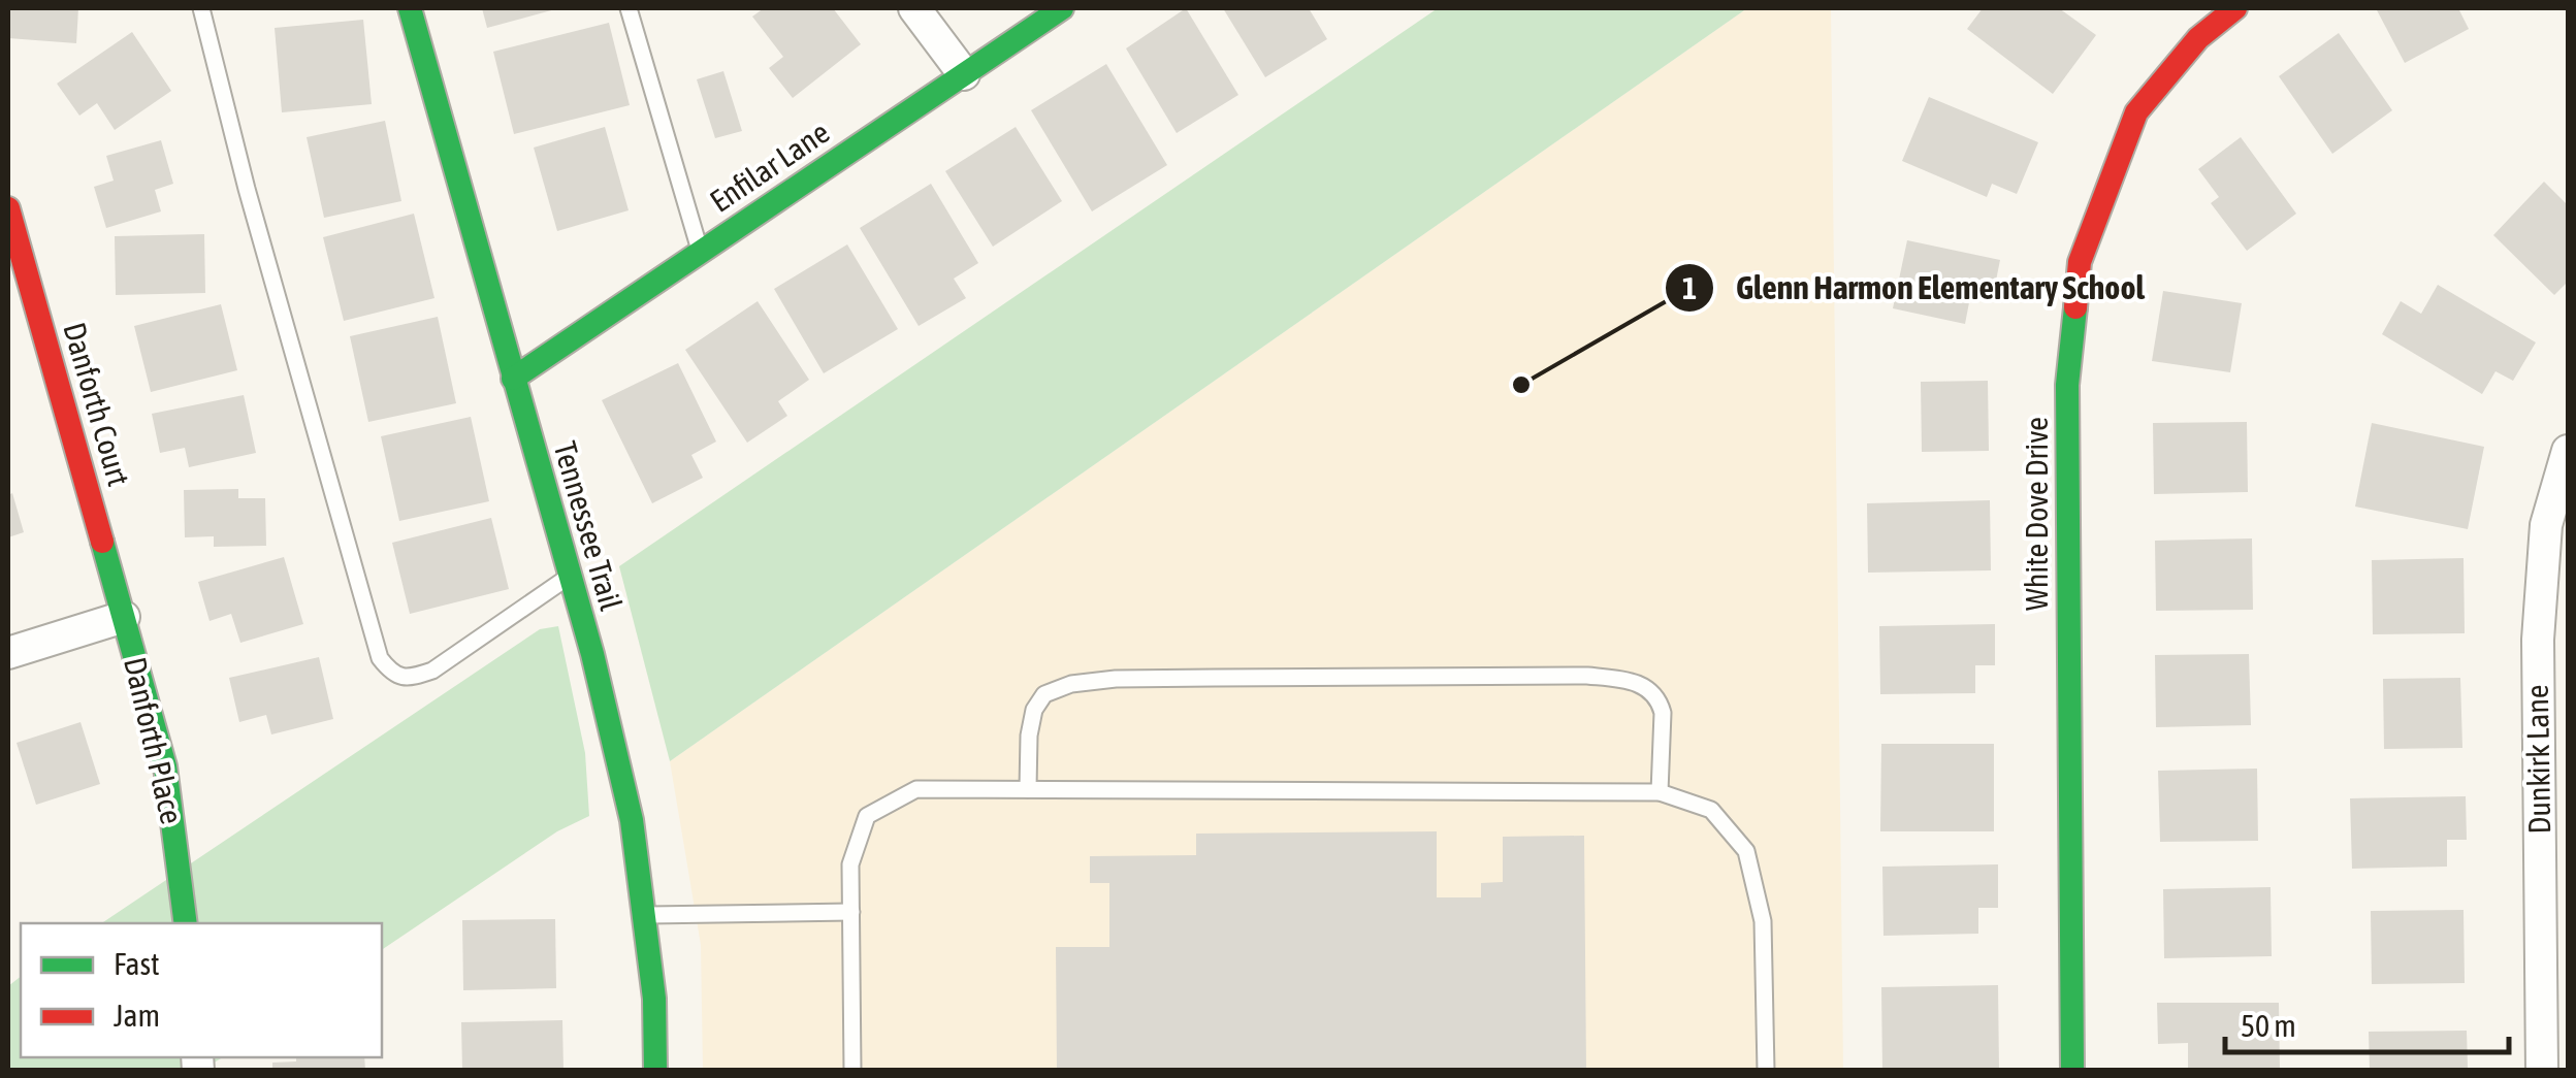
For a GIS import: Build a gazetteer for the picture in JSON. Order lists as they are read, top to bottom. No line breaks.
{"streets":{"street":["Enfilar Lane","Danforth Court","White Dove Drive","Tennessee Trail","Danforth Place","Dunkirk Lane"]},"crossings":[["Enfilar Lane","Tennessee Trail"],["Danforth Court","Danforth Place"]],"places":["Glenn Harmon Elementary School"],"legend":["Fast","Jam"],"scale_bar":"50 m"}
